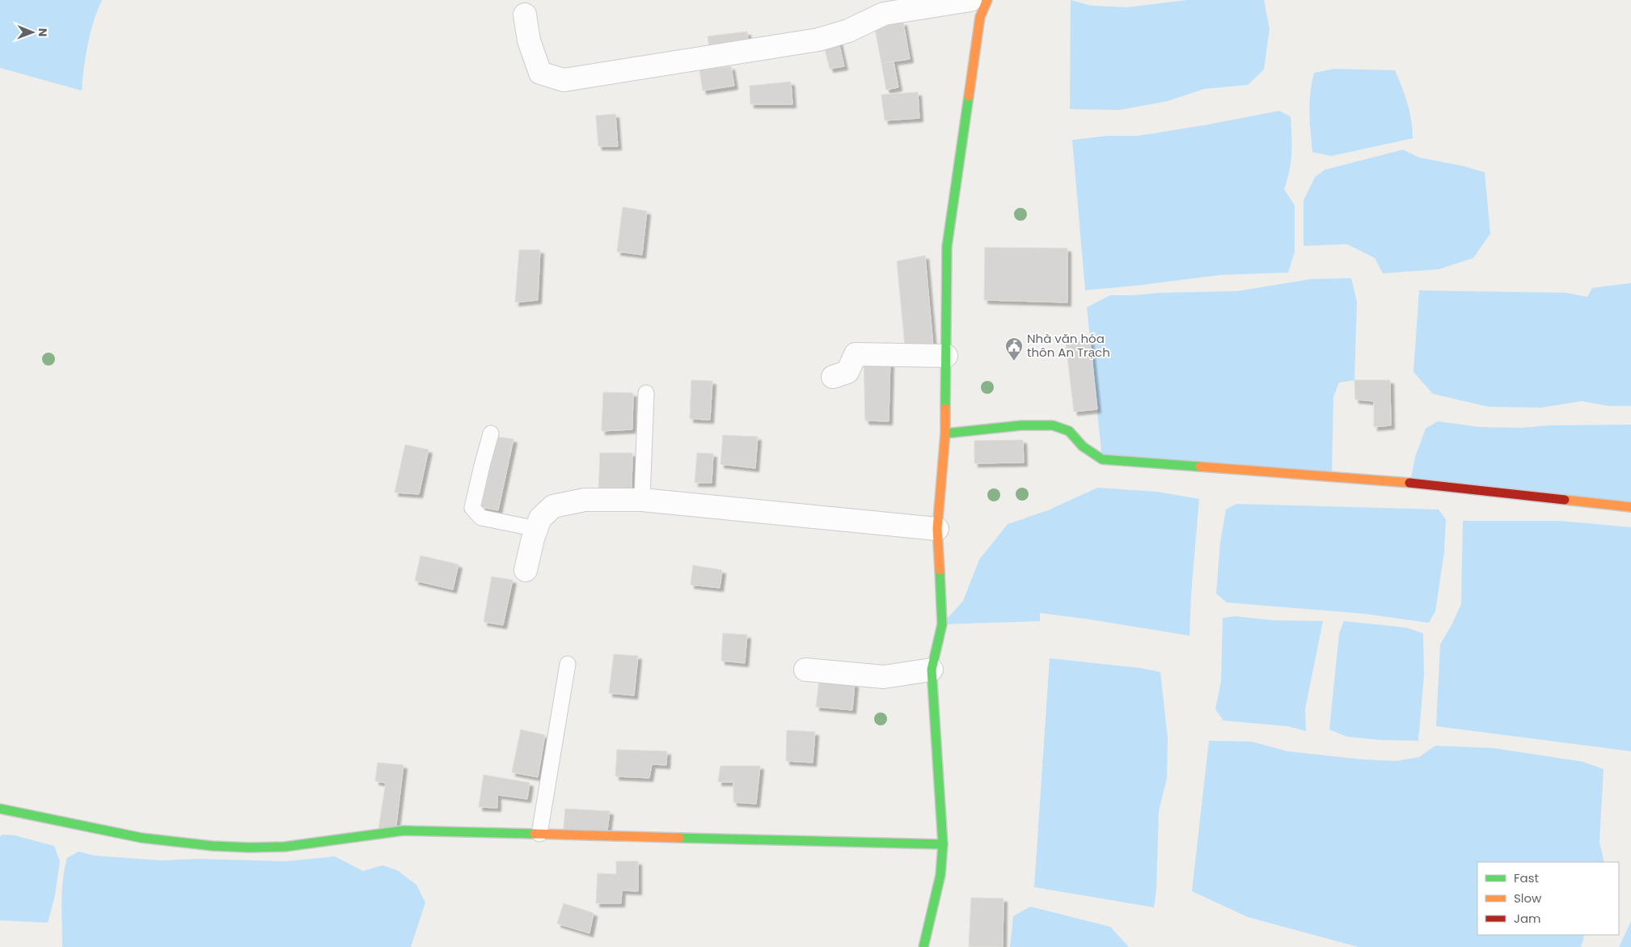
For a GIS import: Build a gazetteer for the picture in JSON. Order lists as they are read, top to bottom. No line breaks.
{"places":{"public building":["Nhà văn hóa thôn An Trạch"]},"legend":["Fast","Slow","Jam"],"north":"right"}
